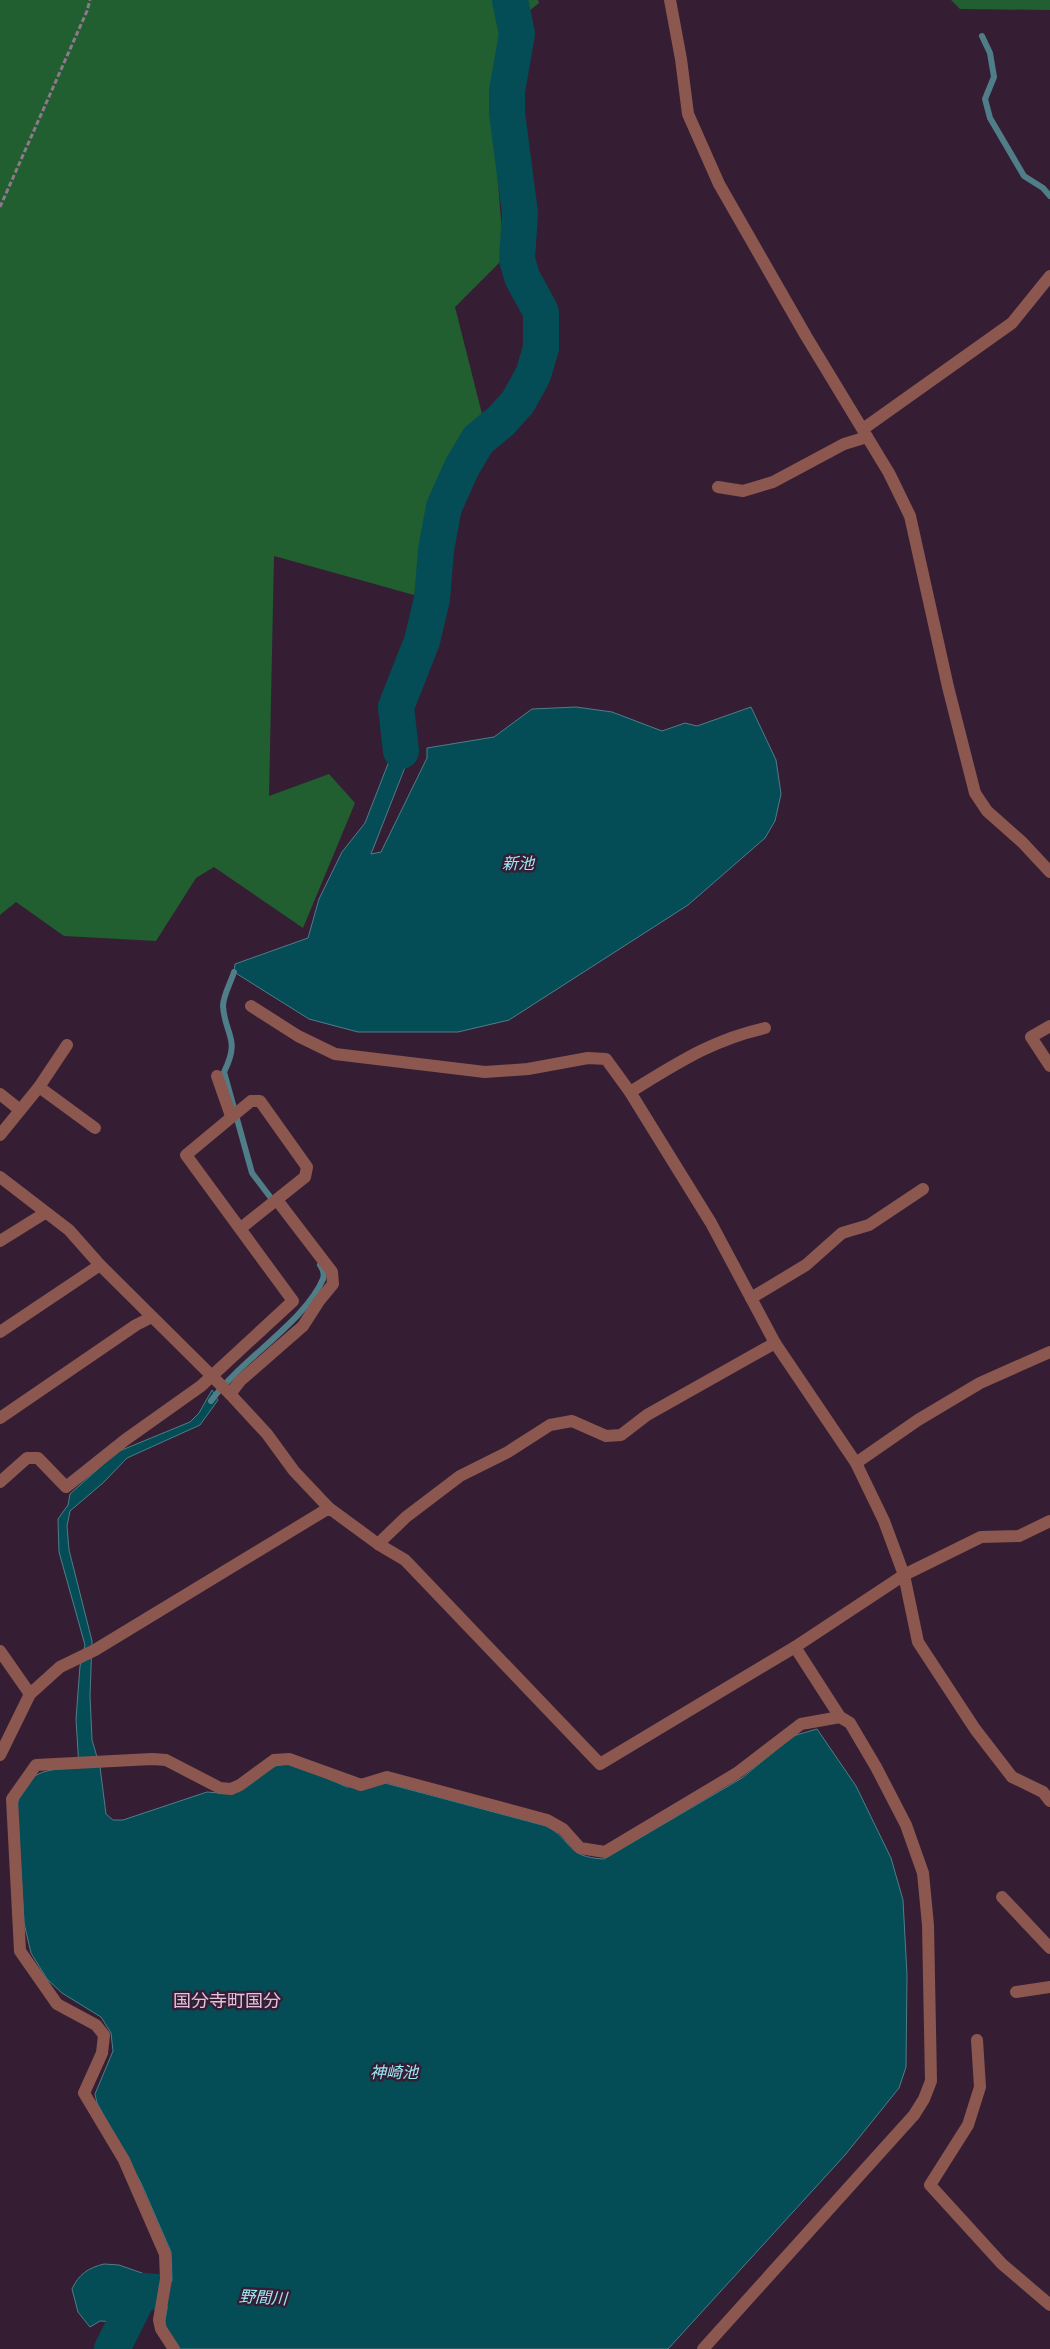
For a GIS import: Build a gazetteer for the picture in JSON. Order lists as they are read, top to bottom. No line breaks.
{"districts":["国分寺町国分"],"water":["新池","神崎池","野間川"]}
